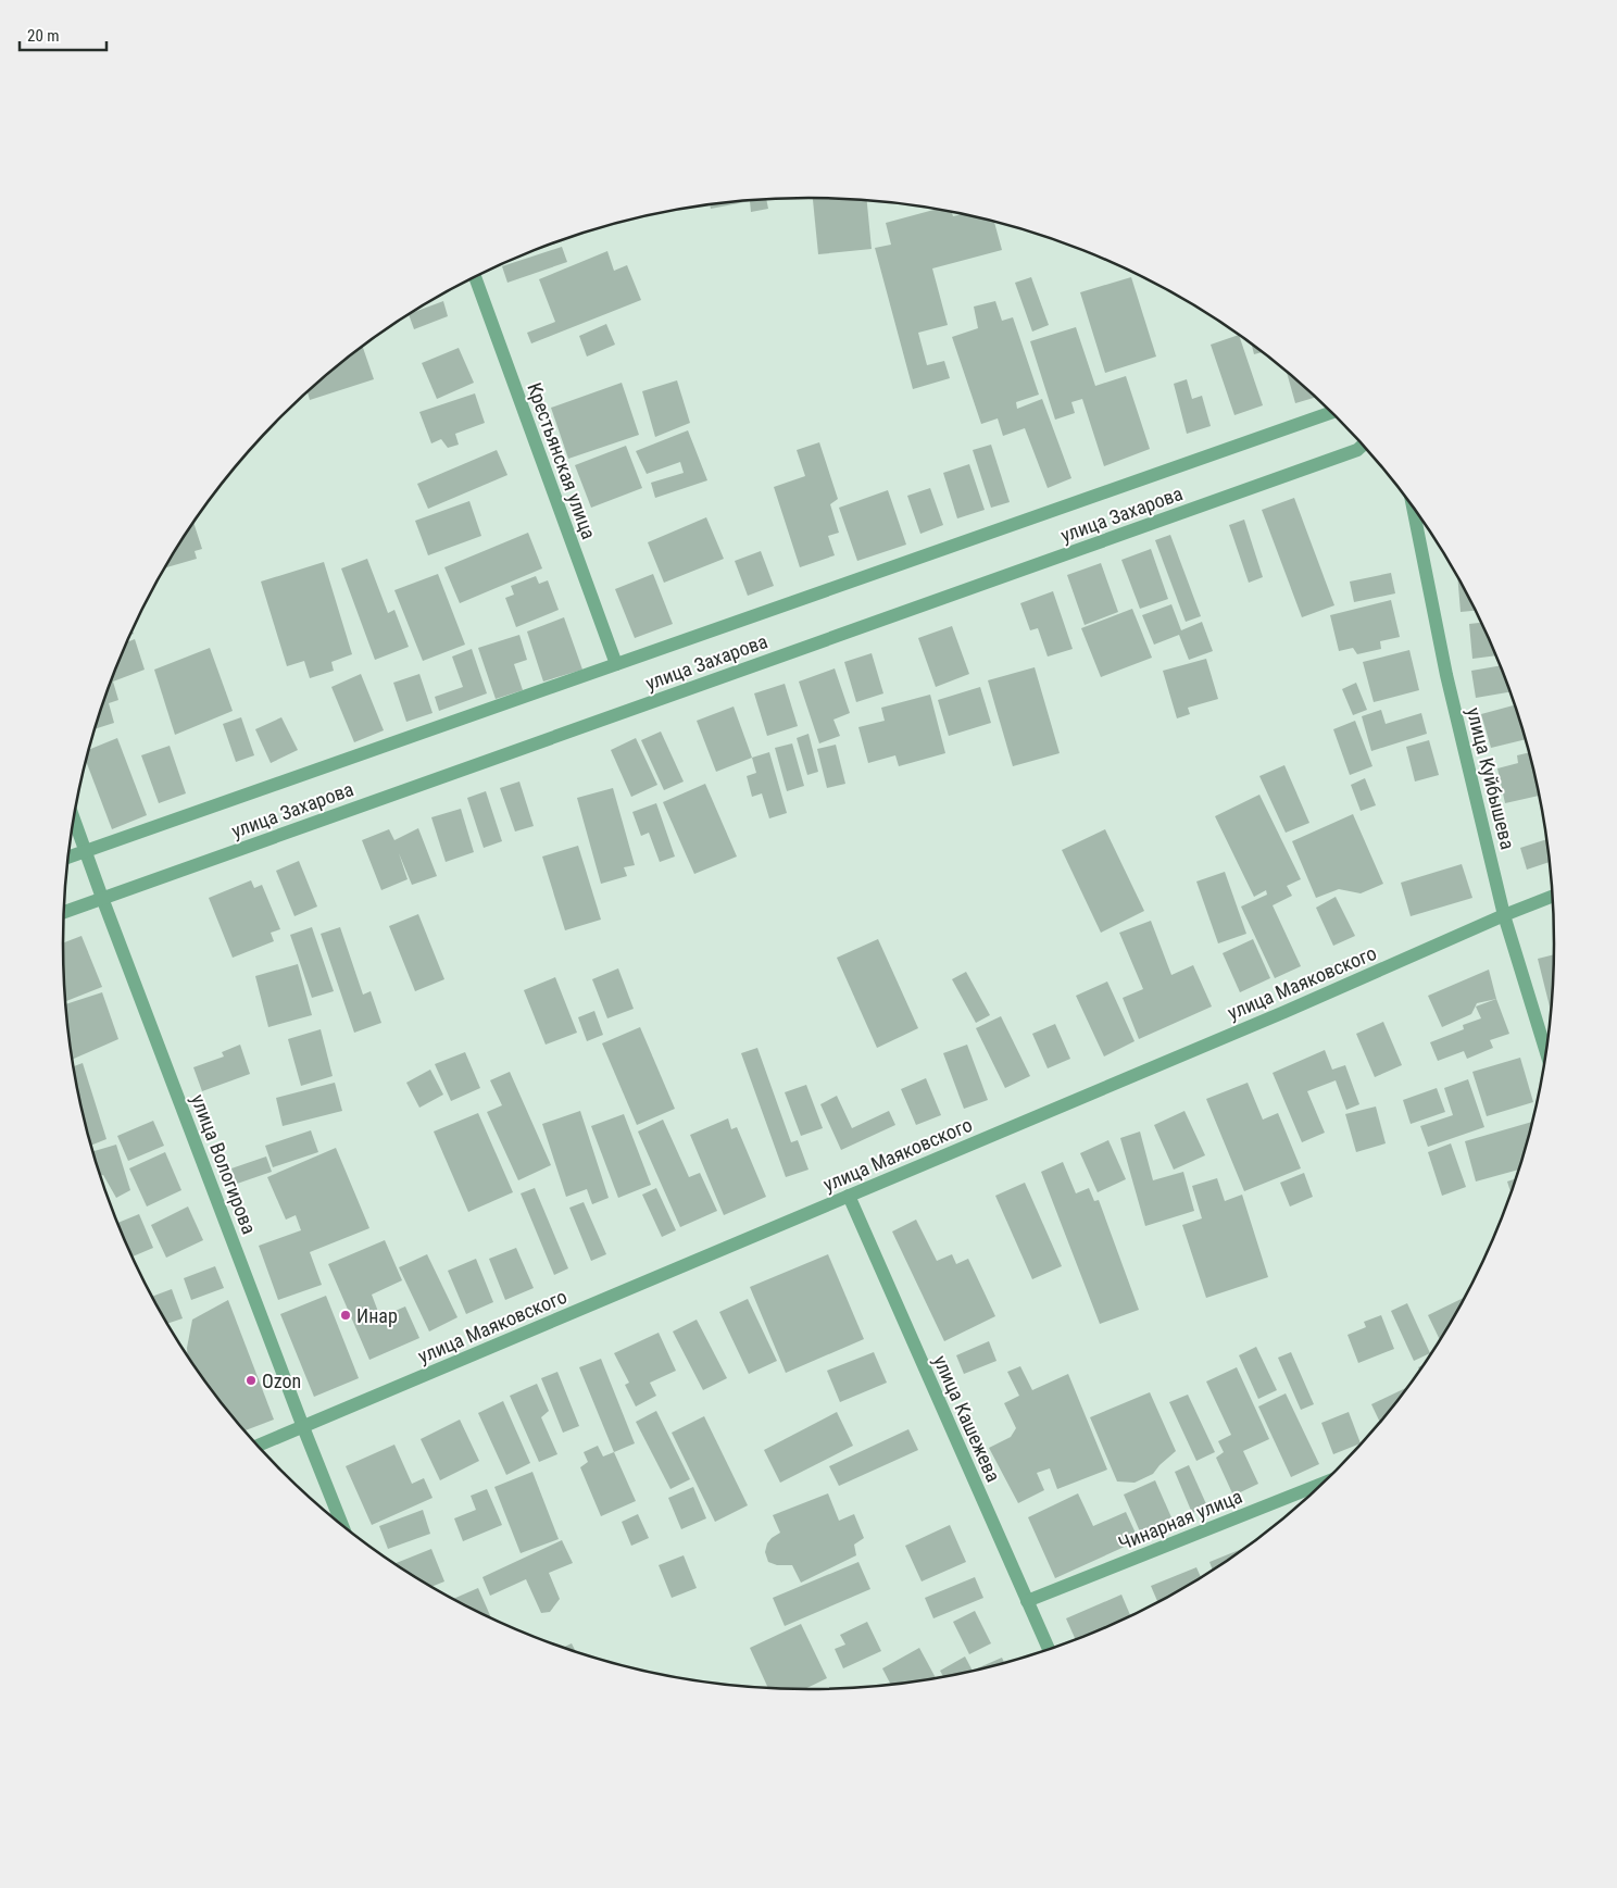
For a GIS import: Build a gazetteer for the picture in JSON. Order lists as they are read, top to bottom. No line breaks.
{"streets":{"street":["Крестьянская улица","улица Захарова","улица Куйбышева","улица Маяковского","улица Вологирова","улица Кашежева","Чинарная улица"]},"crossings":[["Крестьянская улица","улица Захарова"],["улица Захарова","улица Вологирова"],["улица Куйбышева","улица Маяковского"],["улица Маяковского","улица Вологирова"],["улица Маяковского","улица Кашежева"],["улица Кашежева","Чинарная улица"]],"places":["Инар","Ozon"],"scale_bar":"20 m"}
